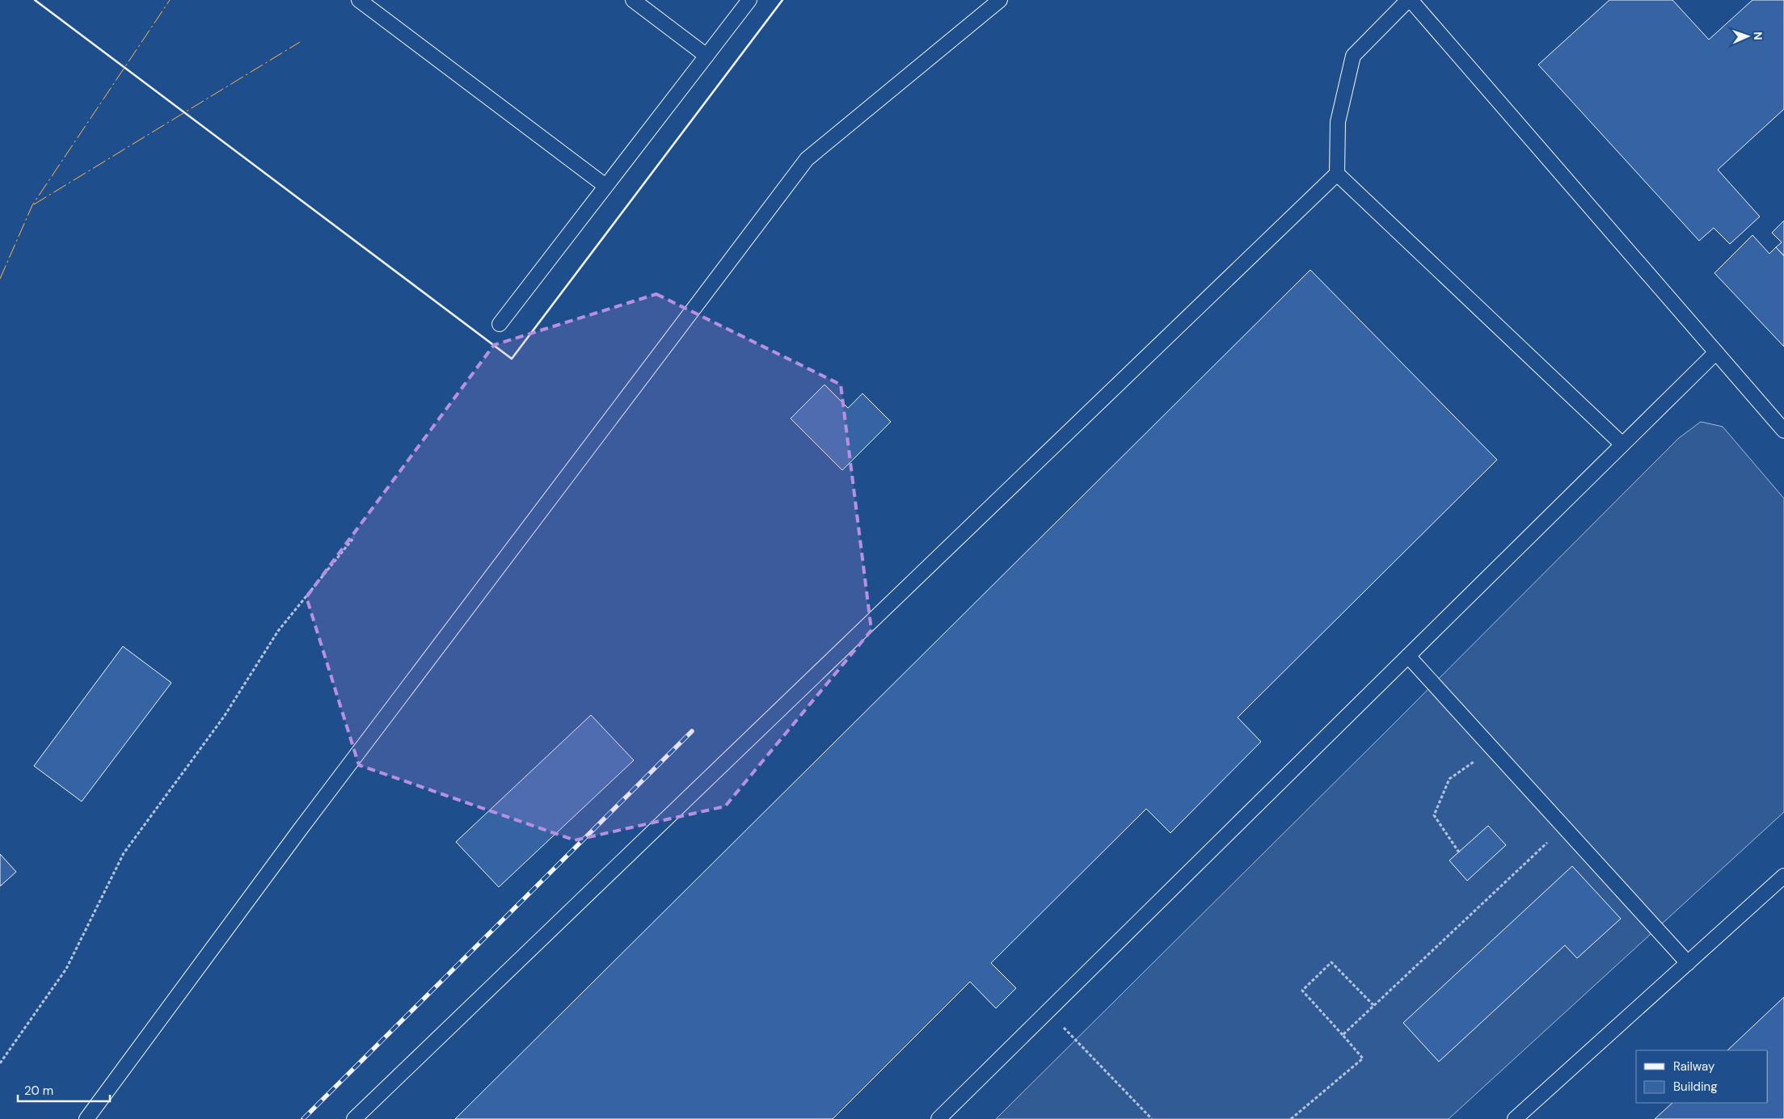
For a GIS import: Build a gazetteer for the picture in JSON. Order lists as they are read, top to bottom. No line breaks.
{"legend":["Railway","Building"],"scale_bar":"20 m","north":"right"}
